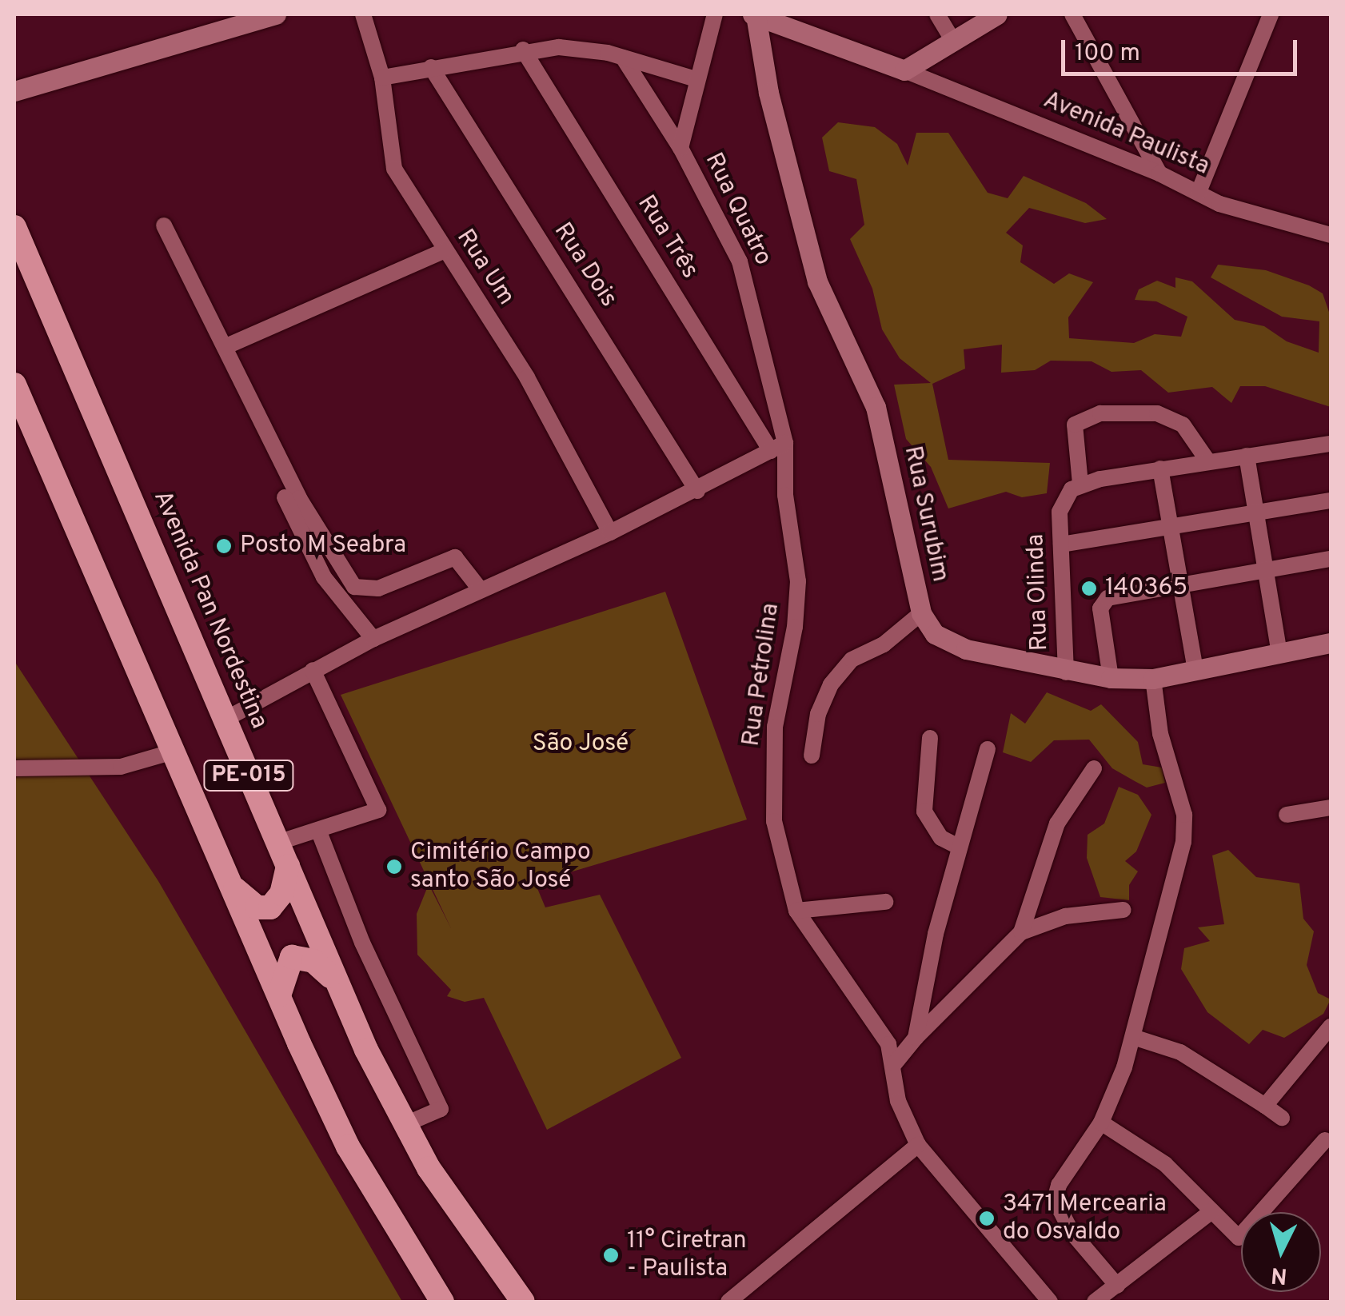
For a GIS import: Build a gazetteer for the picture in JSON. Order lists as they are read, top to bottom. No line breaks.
{"streets":{"highway":["Avenida Pan Nordestina","PE-015"],"street":["Avenida Paulista","Rua Quatro","Rua Três","Rua Dois","Rua Um","Rua Surubim","Rua Olinda","Rua Petrolina"]},"crossings":[["Avenida Paulista","Rua Surubim"],["Rua Quatro","Rua Três"],["Rua Quatro","Rua Petrolina"],["Rua Três","Rua Petrolina"],["Rua Surubim","Rua Olinda"]],"parks":["São José"],"places":["Posto M Seabra","140365","Cimitério Campo santo São José","3471 Mercearia do Osvaldo","11° Ciretran - Paulista"],"scale_bar":"100 m","north":"bottom"}
